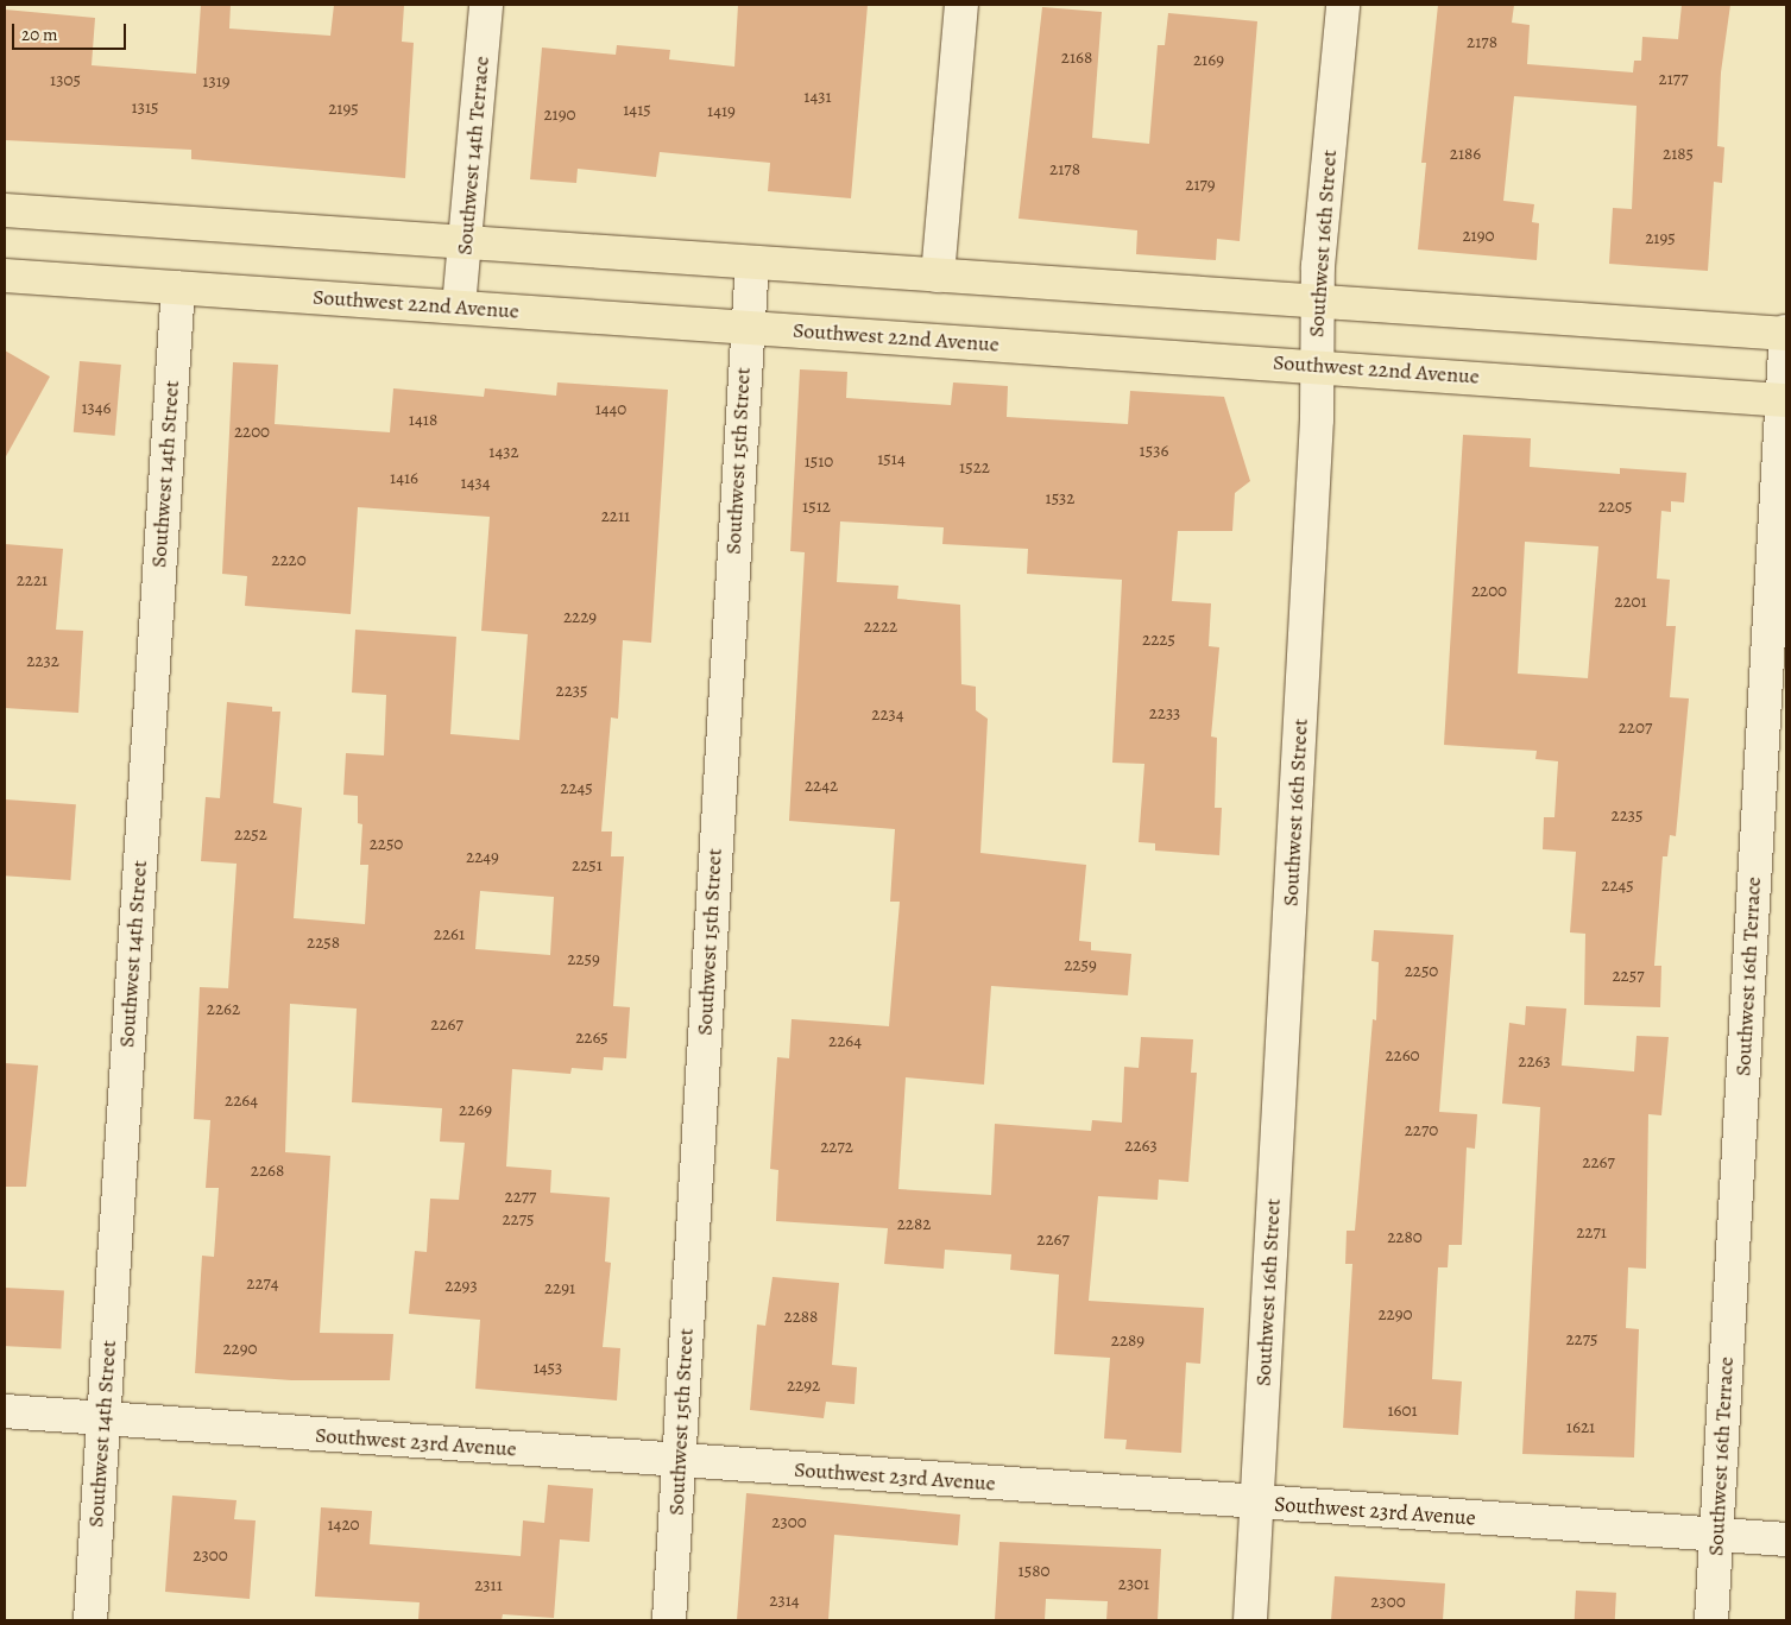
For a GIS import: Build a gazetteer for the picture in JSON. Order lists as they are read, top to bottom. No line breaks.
{"streets":{"main road":["Southwest 22nd Avenue"],"street":["Southwest 14th Terrace","Southwest 16th Street","Southwest 15th Street","Southwest 14th Street","Southwest 16th Terrace","Southwest 23rd Avenue"]},"crossings":[["Southwest 14th Terrace","Southwest 22nd Avenue"],["Southwest 16th Street","Southwest 22nd Avenue"],["Southwest 16th Street","Southwest 23rd Avenue"],["Southwest 22nd Avenue","Southwest 15th Street"],["Southwest 22nd Avenue","Southwest 14th Street"],["Southwest 22nd Avenue","Southwest 16th Terrace"],["Southwest 15th Street","Southwest 23rd Avenue"],["Southwest 14th Street","Southwest 23rd Avenue"],["Southwest 16th Terrace","Southwest 23rd Avenue"]],"house_numbers":["2178","2168","2169","2177","1305","1319","1431","1315","2195","1415","1419","2190","2186","2185","2178","2179","2190","2195","1346","1440","1418","2200","1536","1432","1514","1510","1522","1416","1434","1532","1512","2205","2211","2220","2221","2200","2201","2229","2222","2225","2232","2235","2233","2234","2207","2242","2245","2235","2252","2250","2249","2251","2245","2261","2258","2259","2259","2250","2257","2262","2267","2265","2264","2260","2263","2264","2269","2270","2263","2272","2267","2268","2277","2275","2282","2271","2280","2267","2274","2293","2291","2290","2288","2275","2289","2290","1453","2292","1601","1621","2300","1420","2300","1580","2301","2311","2314","2300"],"scale_bar":"20 m"}
